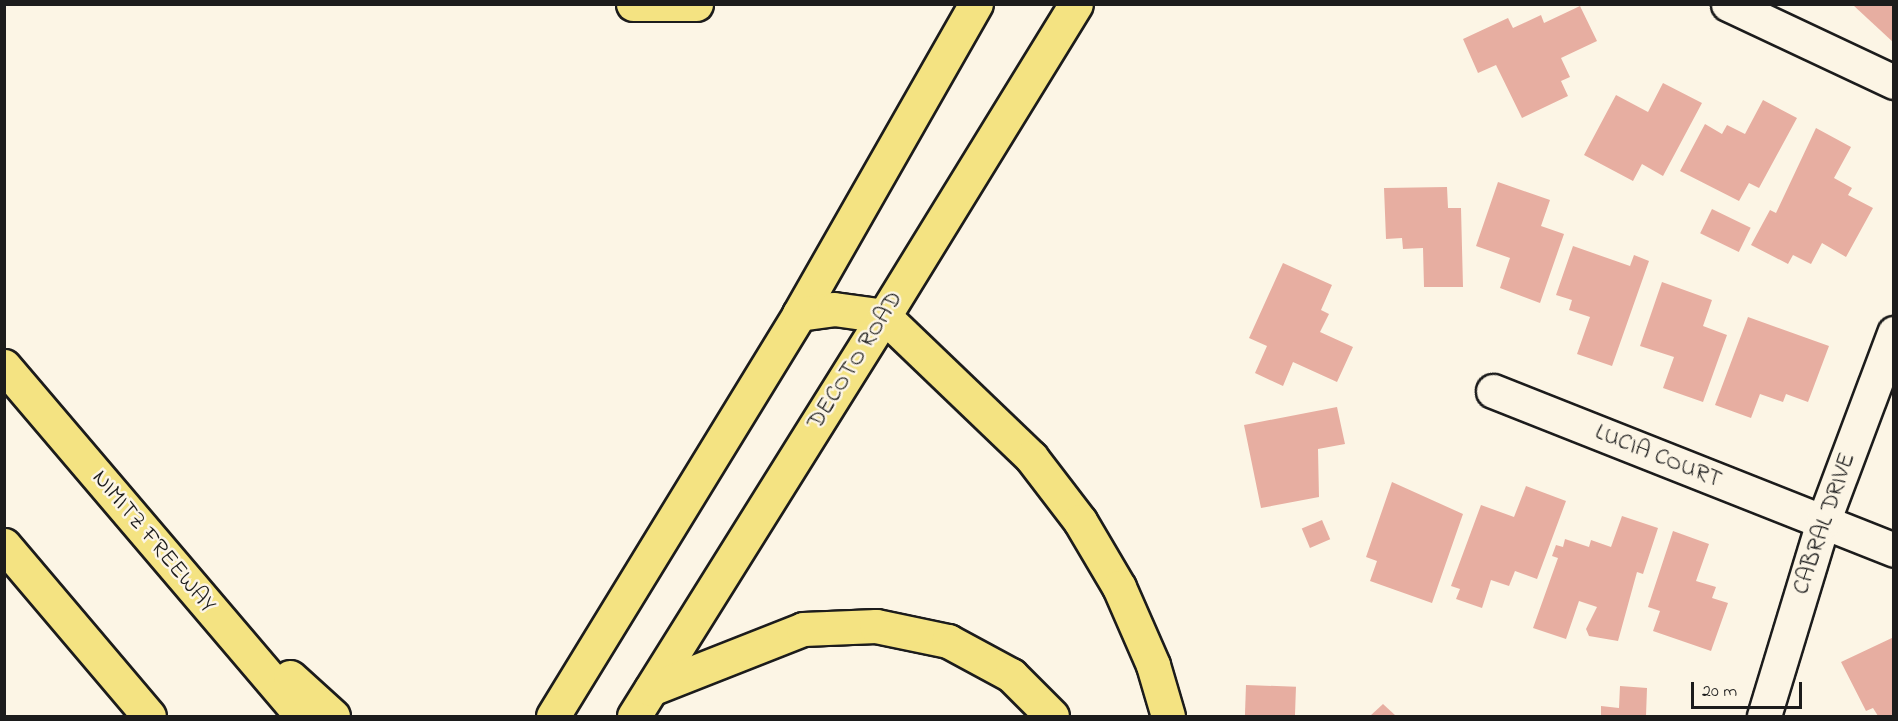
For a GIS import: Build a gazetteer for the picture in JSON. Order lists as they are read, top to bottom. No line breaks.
{"streets":{"main road":["DECOTO ROAD","NIMITZ FREEWAY"],"street":["LUCIA COURT","CABRAL DRIVE"]},"crossings":[["LUCIA COURT","CABRAL DRIVE"]],"scale_bar":"20 m"}
